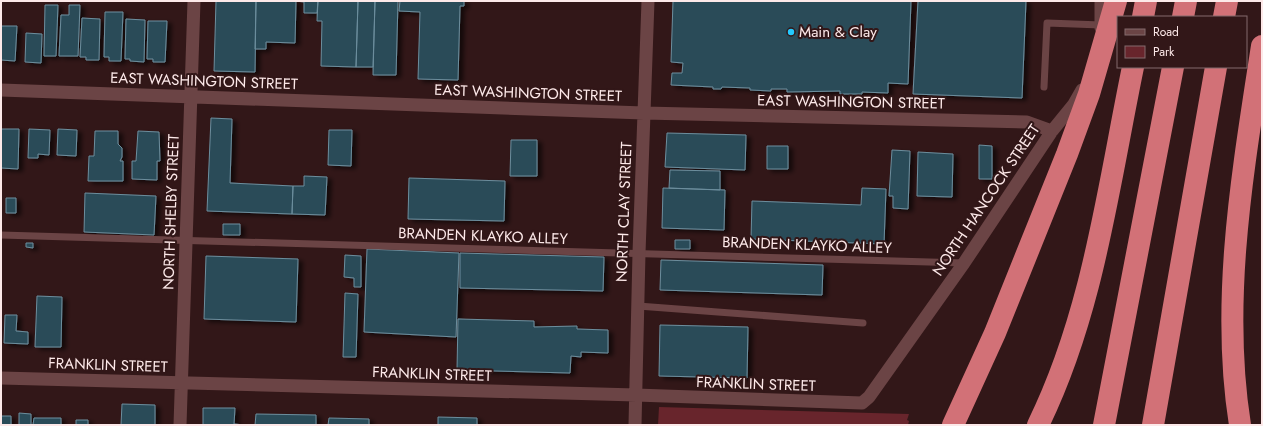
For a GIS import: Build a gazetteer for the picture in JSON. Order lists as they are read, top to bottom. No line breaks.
{"streets":{"street":["EAST WASHINGTON STREET","NORTH HANCOCK STREET","NORTH SHELBY STREET","NORTH CLAY STREET","FRANKLIN STREET"],"lane":["BRANDEN KLAYKO ALLEY"]},"crossings":[["EAST WASHINGTON STREET","NORTH HANCOCK STREET"],["EAST WASHINGTON STREET","NORTH SHELBY STREET"],["EAST WASHINGTON STREET","NORTH CLAY STREET"],["NORTH HANCOCK STREET","BRANDEN KLAYKO ALLEY"],["NORTH HANCOCK STREET","FRANKLIN STREET"],["NORTH SHELBY STREET","BRANDEN KLAYKO ALLEY"],["NORTH SHELBY STREET","FRANKLIN STREET"],["NORTH CLAY STREET","BRANDEN KLAYKO ALLEY"],["NORTH CLAY STREET","FRANKLIN STREET"]],"places":["Main & Clay"],"legend":["Road","Park"]}
